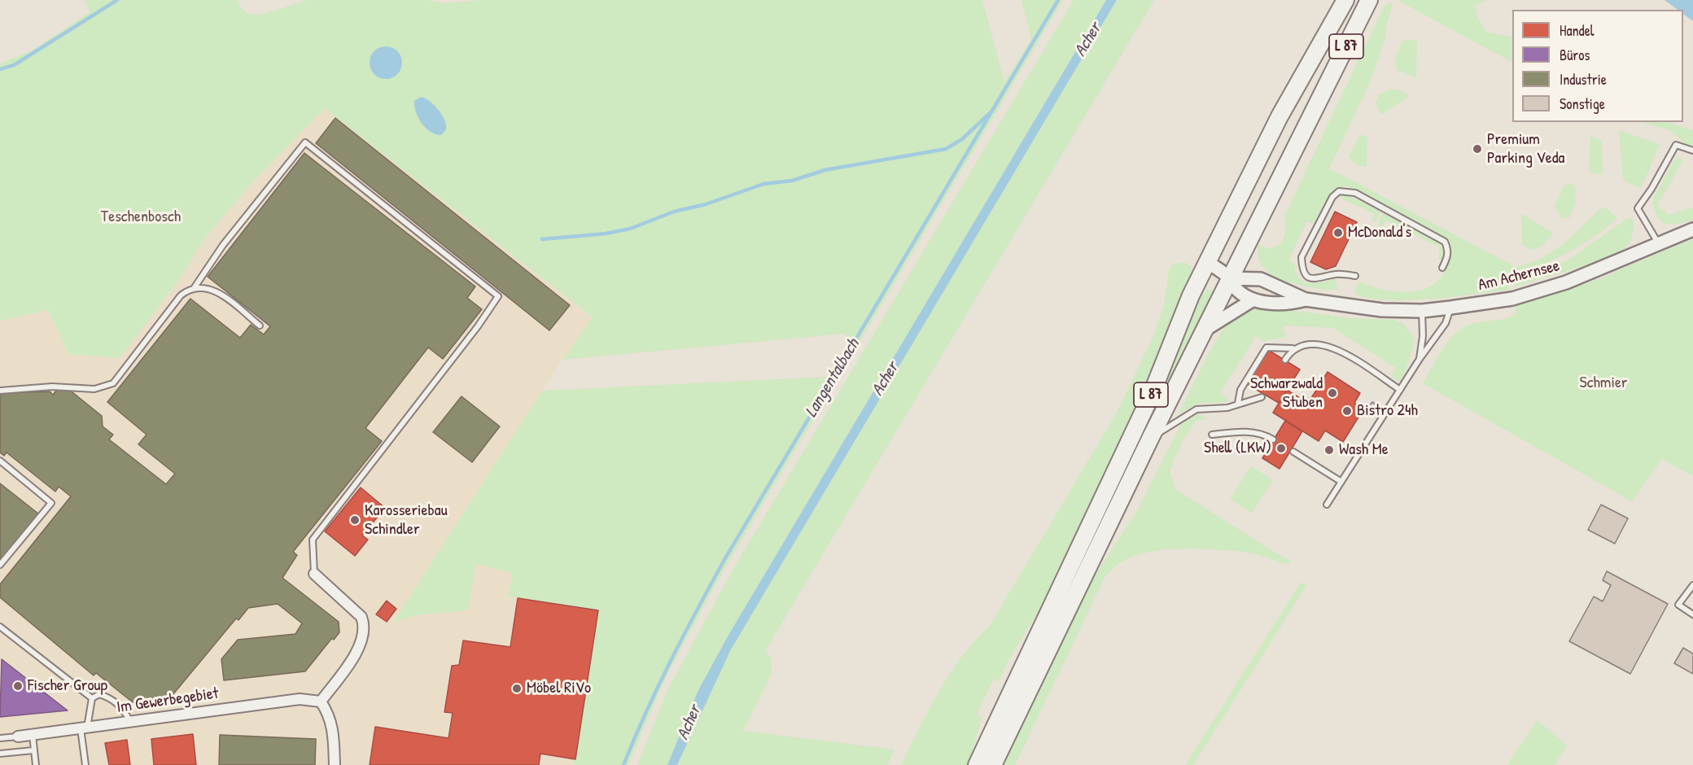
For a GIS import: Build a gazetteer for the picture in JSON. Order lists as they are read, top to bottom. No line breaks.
{"streets":{"main road":["L 87"],"street":["Am Achernsee","Im Gewerbegebiet"]},"water":["Acher","Langentalbach"],"parks":["Teschenbosch","Schmier"],"places":["Premium Parking Veda","McDonald's","Schwarzwald Stuben","Bistro 24h","Shell (LKW)","Wash Me","Karosseriebau Schindler","Fischer Group","Möbel RiVo"],"legend":["Handel","Büros","Industrie","Sonstige"]}
